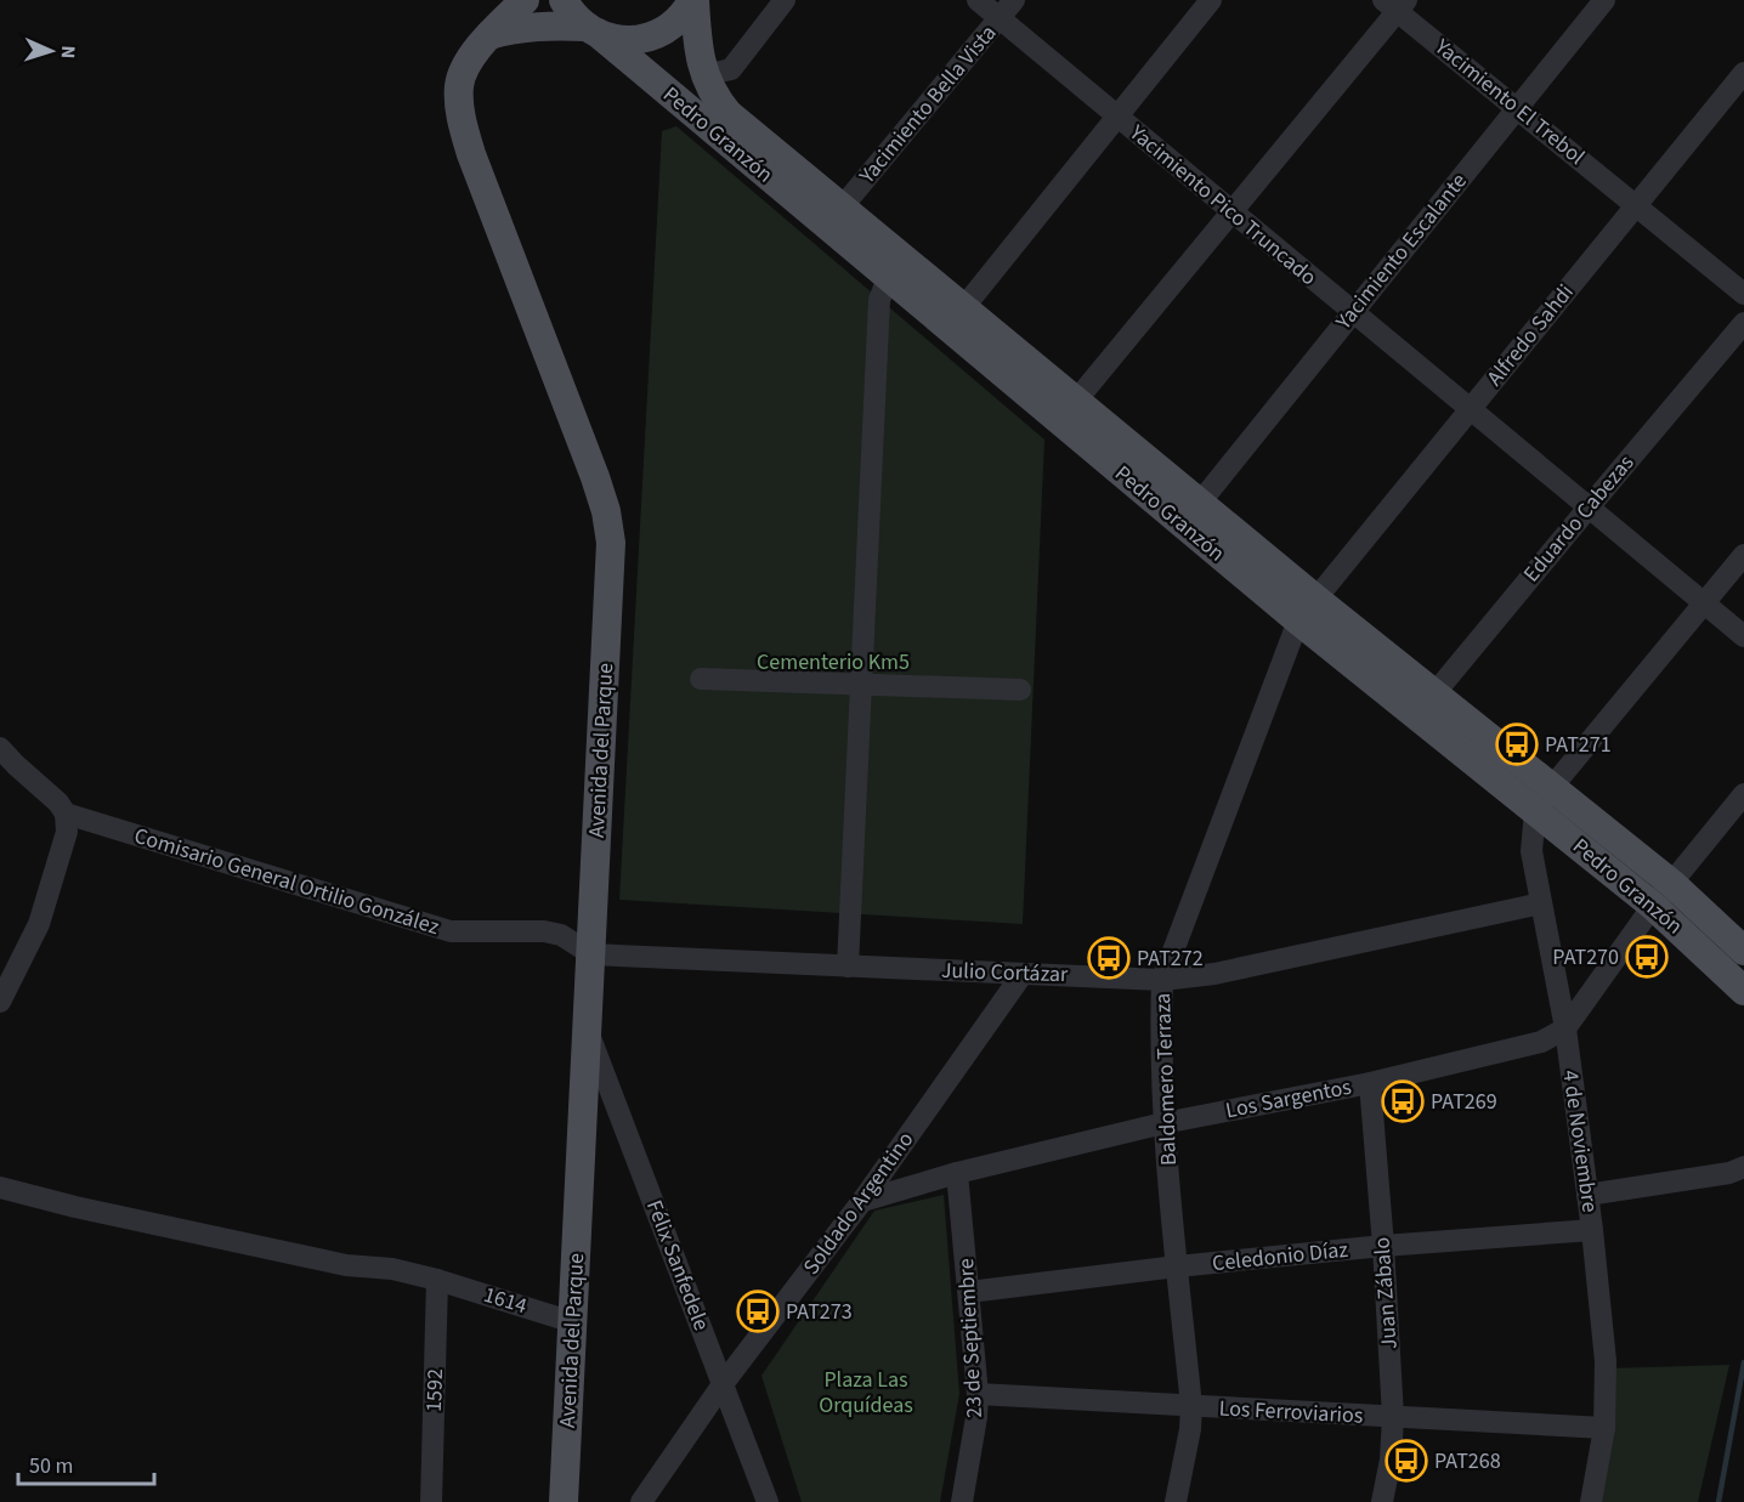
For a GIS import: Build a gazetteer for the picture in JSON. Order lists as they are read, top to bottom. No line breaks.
{"streets":{"main road":["Pedro Granzón","Avenida del Parque"],"street":["Yacimiento El Trebol","Yacimiento Bella Vista","Yacimiento Pico Truncado","Yacimiento Escalante","Alfredo Sahdi","Eduardo Cabezas","Comisario General Ortilio González","Julio Cortázar","Baldomero Terraza","Los Sargentos","4 de Noviembre","Soldado Argentino","Celedonio Díaz","Félix Sanfedele","Juan Zábalo","1614","23 de Septiembre","1592","Los Ferroviarios"]},"crossings":[["Yacimiento El Trebol","Yacimiento Escalante"],["Yacimiento El Trebol","Alfredo Sahdi"],["Yacimiento Bella Vista","Pedro Granzón"],["Yacimiento Bella Vista","Yacimiento Pico Truncado"],["Pedro Granzón","Yacimiento Escalante"],["Pedro Granzón","Alfredo Sahdi"],["Pedro Granzón","Eduardo Cabezas"],["Pedro Granzón","Baldomero Terraza"],["Pedro Granzón","Los Sargentos"],["Pedro Granzón","4 de Noviembre"],["Yacimiento Pico Truncado","Yacimiento Escalante"],["Yacimiento Pico Truncado","Alfredo Sahdi"],["Yacimiento Pico Truncado","Eduardo Cabezas"],["Alfredo Sahdi","Baldomero Terraza"],["Avenida del Parque","Comisario General Ortilio González"],["Avenida del Parque","Julio Cortázar"],["Avenida del Parque","Félix Sanfedele"],["Avenida del Parque","1614"],["Comisario General Ortilio González","Julio Cortázar"],["Julio Cortázar","Baldomero Terraza"],["Julio Cortázar","4 de Noviembre"],["Julio Cortázar","Soldado Argentino"],["Baldomero Terraza","Los Sargentos"],["Baldomero Terraza","Celedonio Díaz"],["Baldomero Terraza","Los Ferroviarios"],["Los Sargentos","4 de Noviembre"],["Los Sargentos","Soldado Argentino"],["Los Sargentos","Juan Zábalo"],["Los Sargentos","23 de Septiembre"],["4 de Noviembre","Celedonio Díaz"],["4 de Noviembre","Los Ferroviarios"],["Soldado Argentino","Félix Sanfedele"],["Celedonio Díaz","Juan Zábalo"],["Celedonio Díaz","23 de Septiembre"],["Juan Zábalo","Los Ferroviarios"],["1614","1592"],["23 de Septiembre","Los Ferroviarios"]],"parks":["Cementerio Km5","Plaza Las Orquídeas"],"places":{"bus stop":["PAT271","PAT270","PAT272","PAT269","PAT273","PAT268"]},"scale_bar":"50 m","north":"right"}
